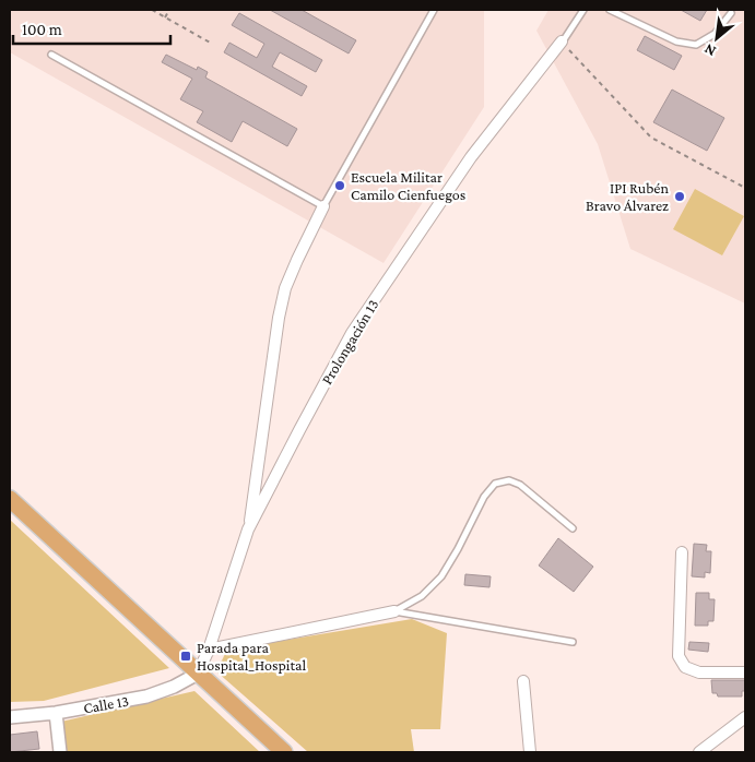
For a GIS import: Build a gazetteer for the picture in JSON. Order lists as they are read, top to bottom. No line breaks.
{"streets":{"street":["Prolongación 13","Calle 13"]},"crossings":[["Prolongación 13","Calle 13"]],"places":{"other":["Escuela Militar Camilo Cienfuegos","IPI Rubén Bravo Álvarez"],"transit":["Parada para Hospital_Hospital"]},"scale_bar":"100 m","north":"bottom left"}
